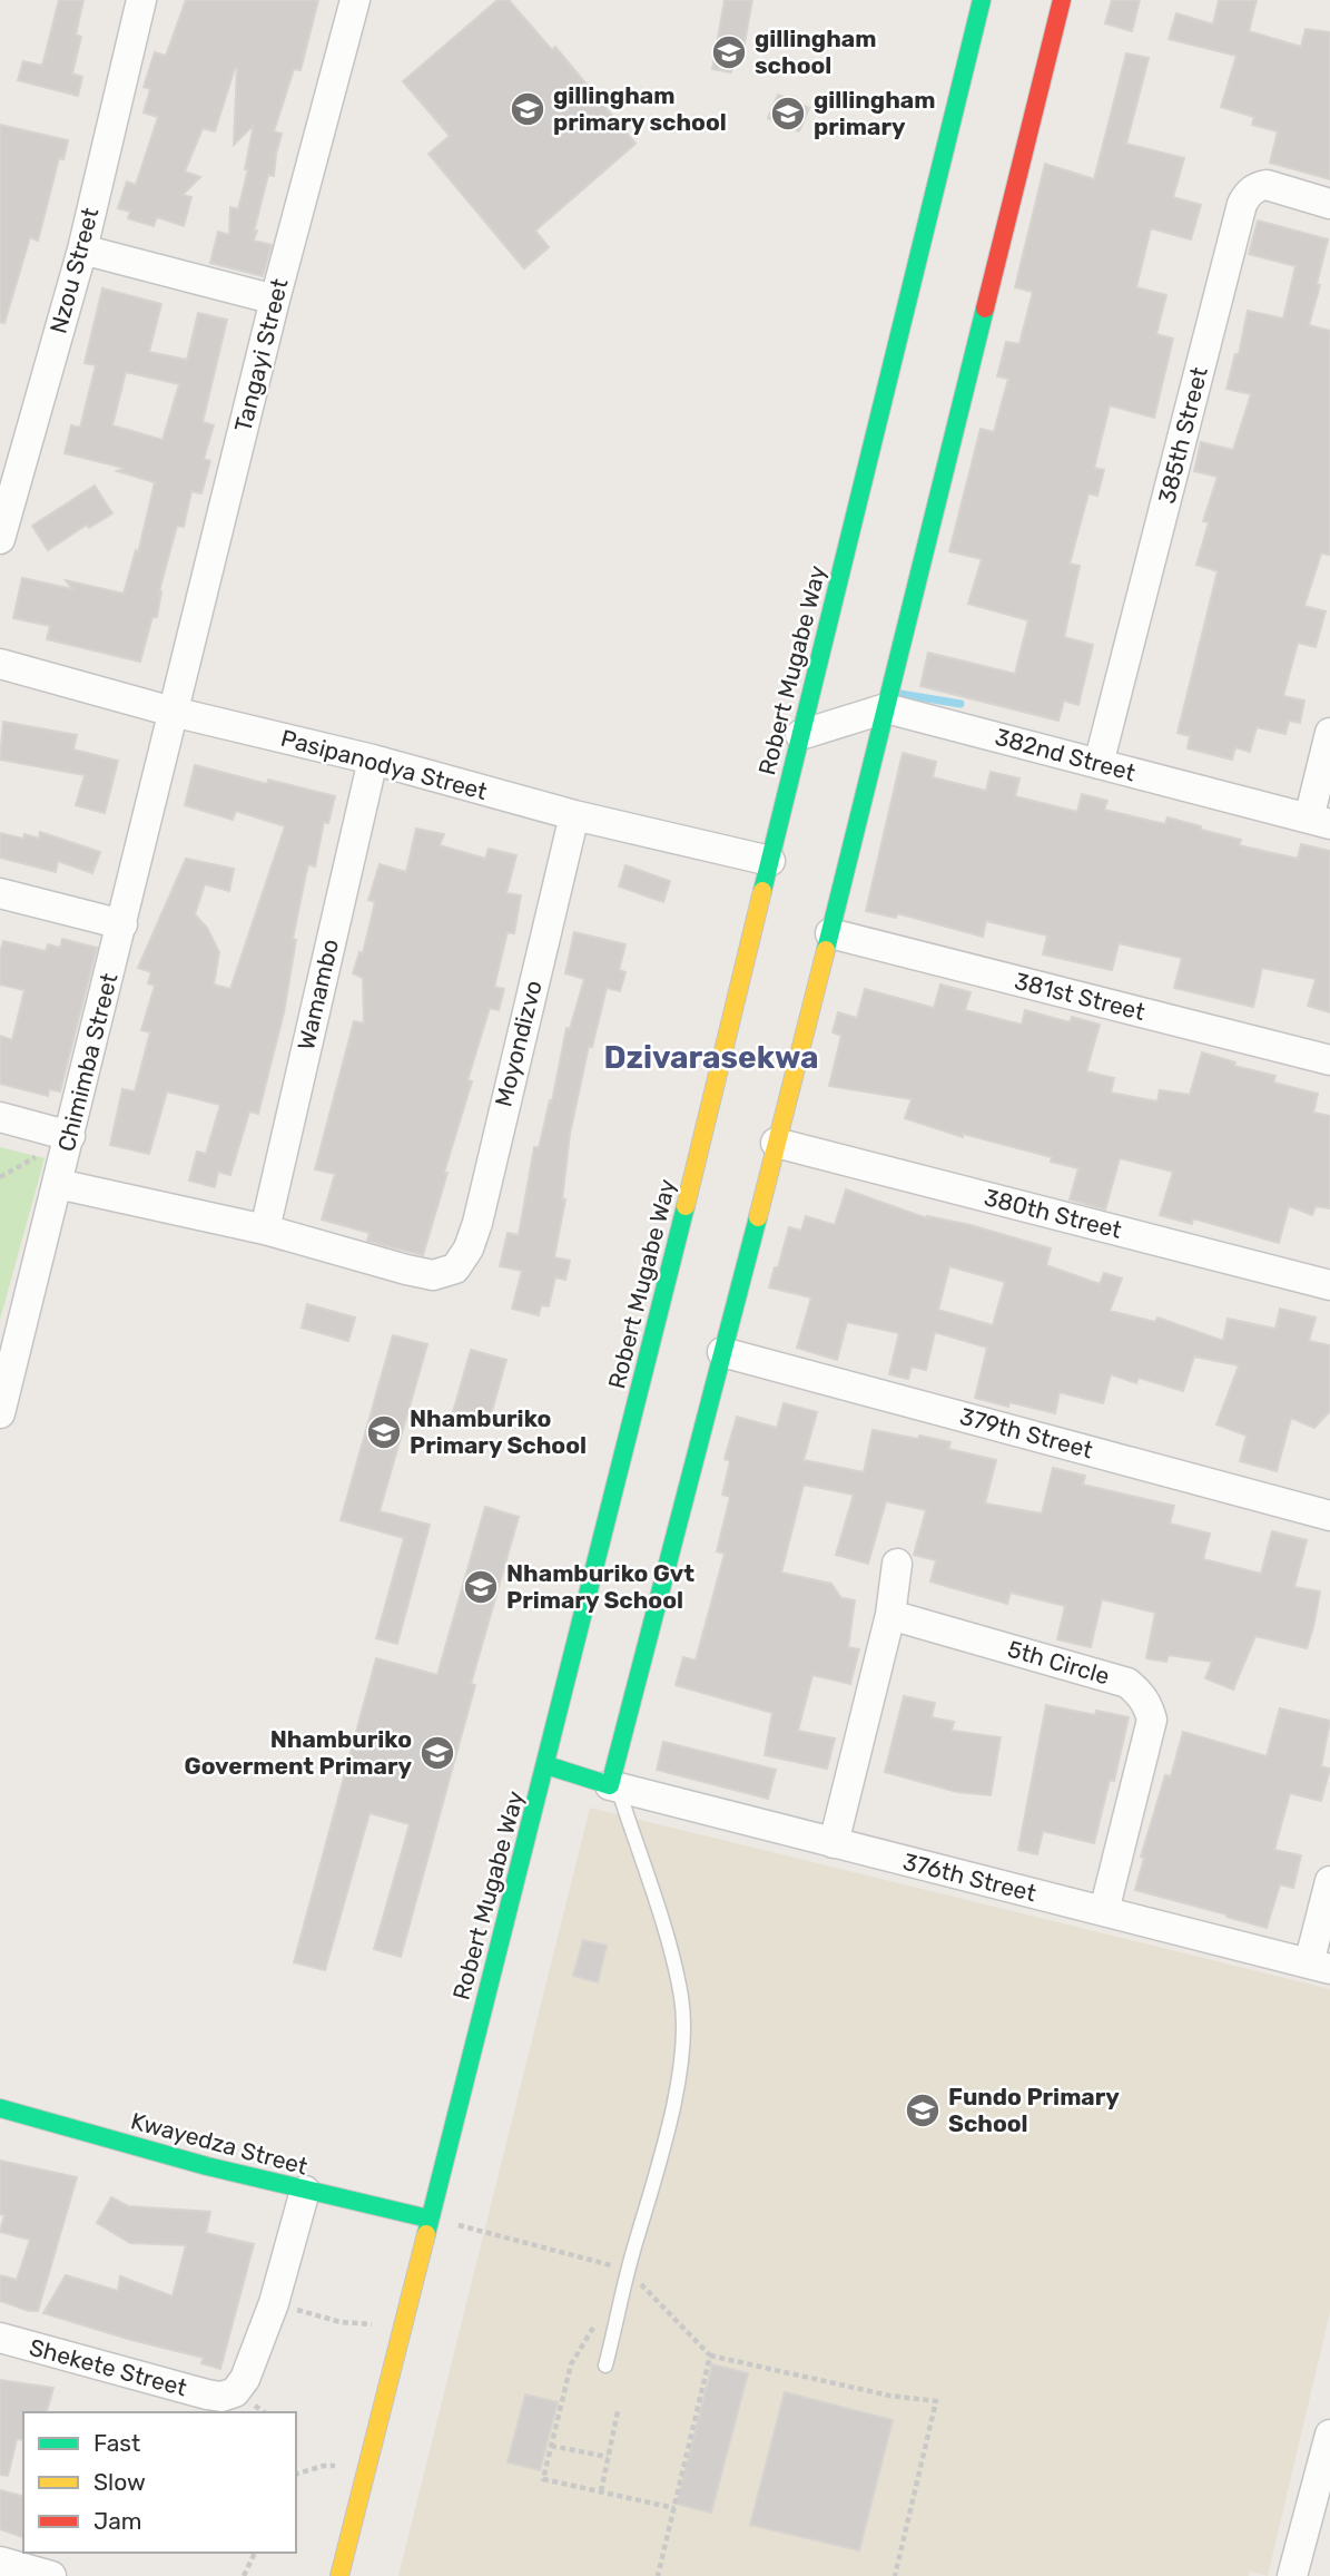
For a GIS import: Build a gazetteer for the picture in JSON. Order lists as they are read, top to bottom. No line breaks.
{"streets":{"street":["Nzou Street","Tangayi Street","385th Street","Robert Mugabe Way","382nd Street","Pasipanodya Street","Wamambo","381st Street","Moyondizvo","Chimimba Street","380th Street","379th Street","5th Circle","376th Street","Kwayedza Street","Shekete Street"]},"crossings":[["Tangayi Street","Pasipanodya Street"],["Tangayi Street","Chimimba Street"],["385th Street","382nd Street"],["Robert Mugabe Way","Pasipanodya Street"],["Robert Mugabe Way","Kwayedza Street"],["Pasipanodya Street","Wamambo"],["Pasipanodya Street","Moyondizvo"],["Pasipanodya Street","Chimimba Street"],["Wamambo","Moyondizvo"],["5th Circle","376th Street"],["Kwayedza Street","Shekete Street"]],"districts":["Dzivarasekwa"],"places":{"school or university":["gillingham school","gillingham primary school","gillingham primary","Nhamburiko Primary School","Nhamburiko Gvt Primary School","Nhamburiko Goverment Primary","Fundo Primary School"]},"legend":["Fast","Slow","Jam"]}
